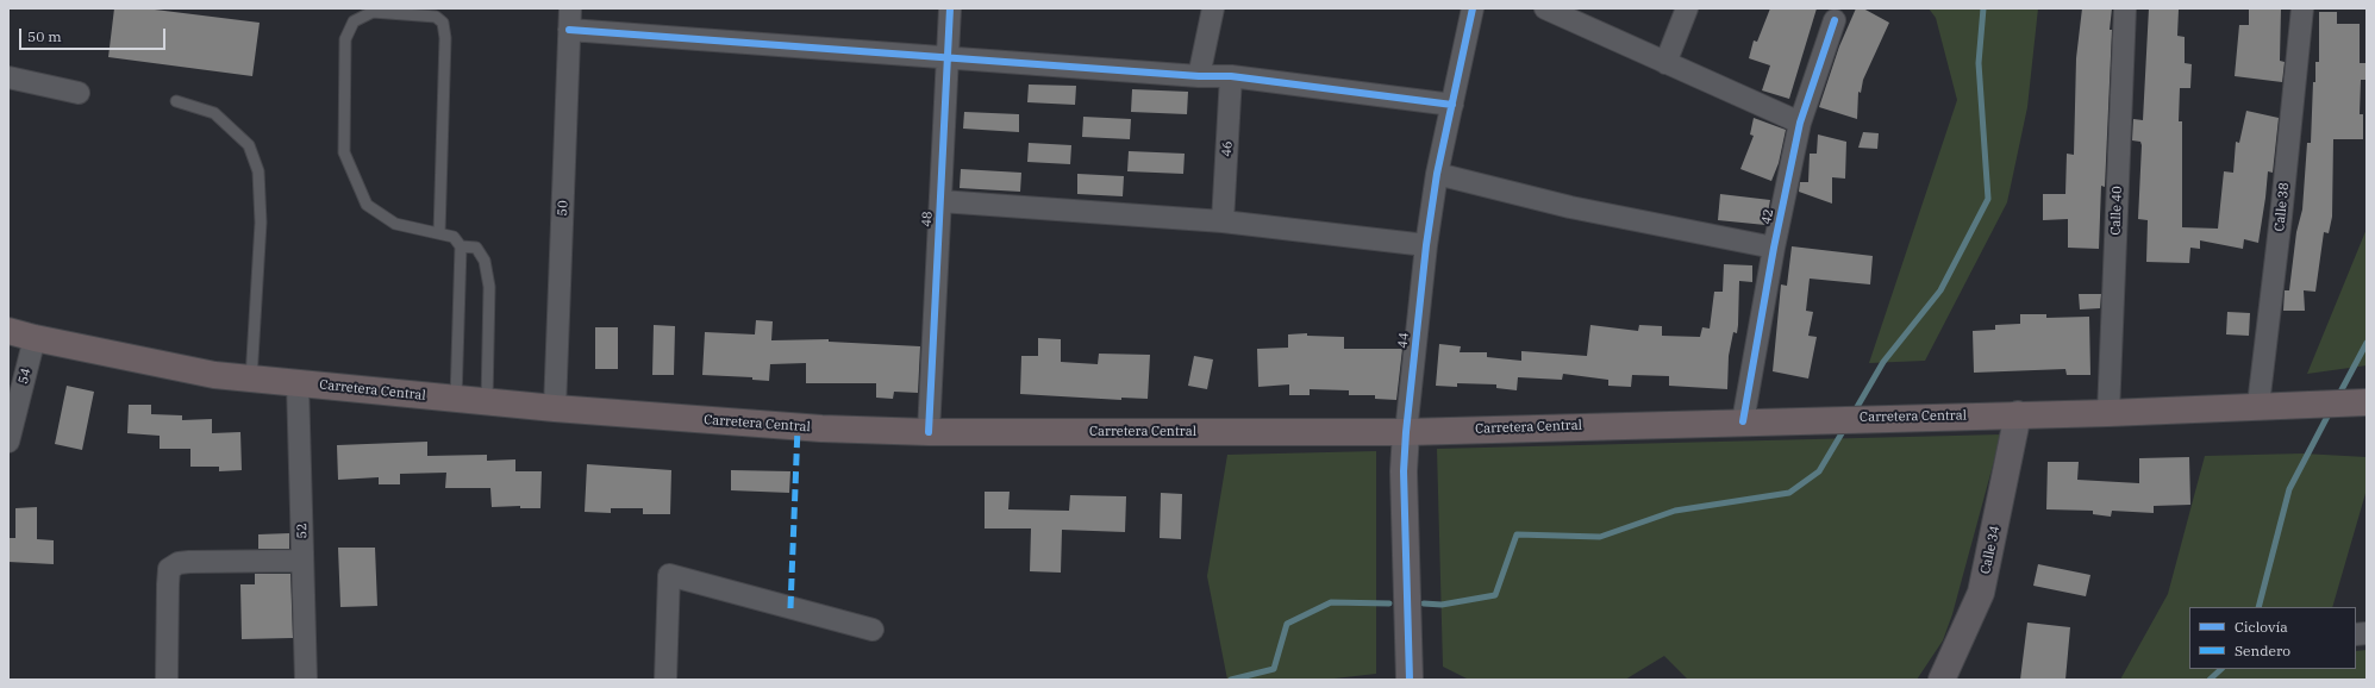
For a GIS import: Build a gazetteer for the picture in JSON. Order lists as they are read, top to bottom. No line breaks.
{"streets":{"highway":["Carretera Central"],"street":["46","Calle 38","50","Calle 40","42","48","44","54","52","Calle 34"]},"crossings":[["Calle 38","Carretera Central"],["50","Carretera Central"],["Calle 40","Carretera Central"],["42","Carretera Central"],["48","Carretera Central"],["44","Carretera Central"],["54","Carretera Central"],["Carretera Central","52"],["Carretera Central","Calle 34"]],"legend":["Ciclovía","Sendero"],"scale_bar":"50 m"}
